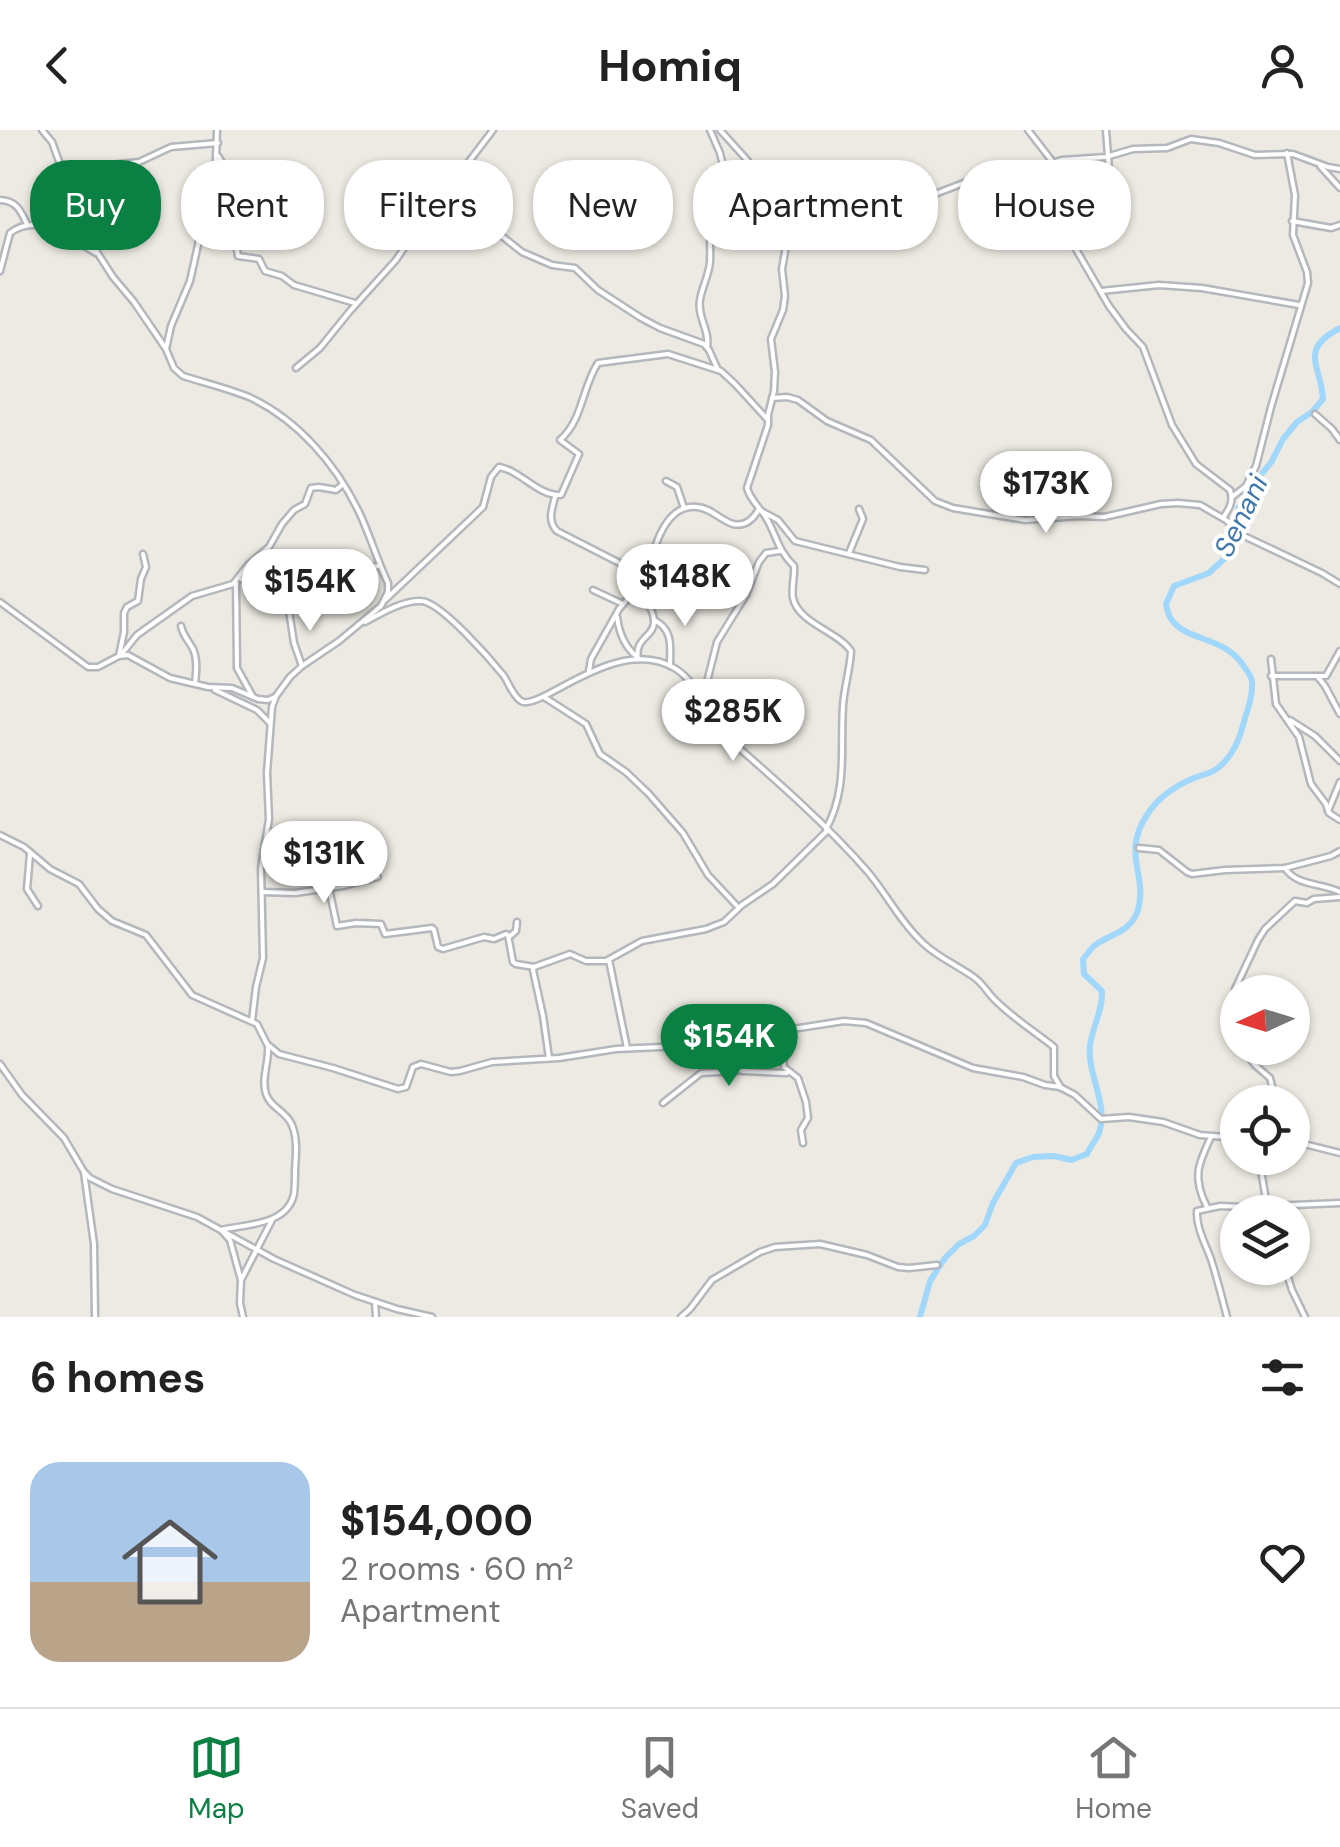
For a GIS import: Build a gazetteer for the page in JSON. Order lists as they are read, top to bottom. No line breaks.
{"water":["Senani"],"north":"left","page":{"header":"Homiq","chip":["Buy","Rent","Filters","New","Apartment","House"],"price":["$173K","$148K","$154K","$285K","$131K","$154K"],"heading":"6 homes","list":[{"name":"$154,000","note":"2 rooms · 60 m² · Apartment"}],"tabs":["Map","Saved","Home"]}}
